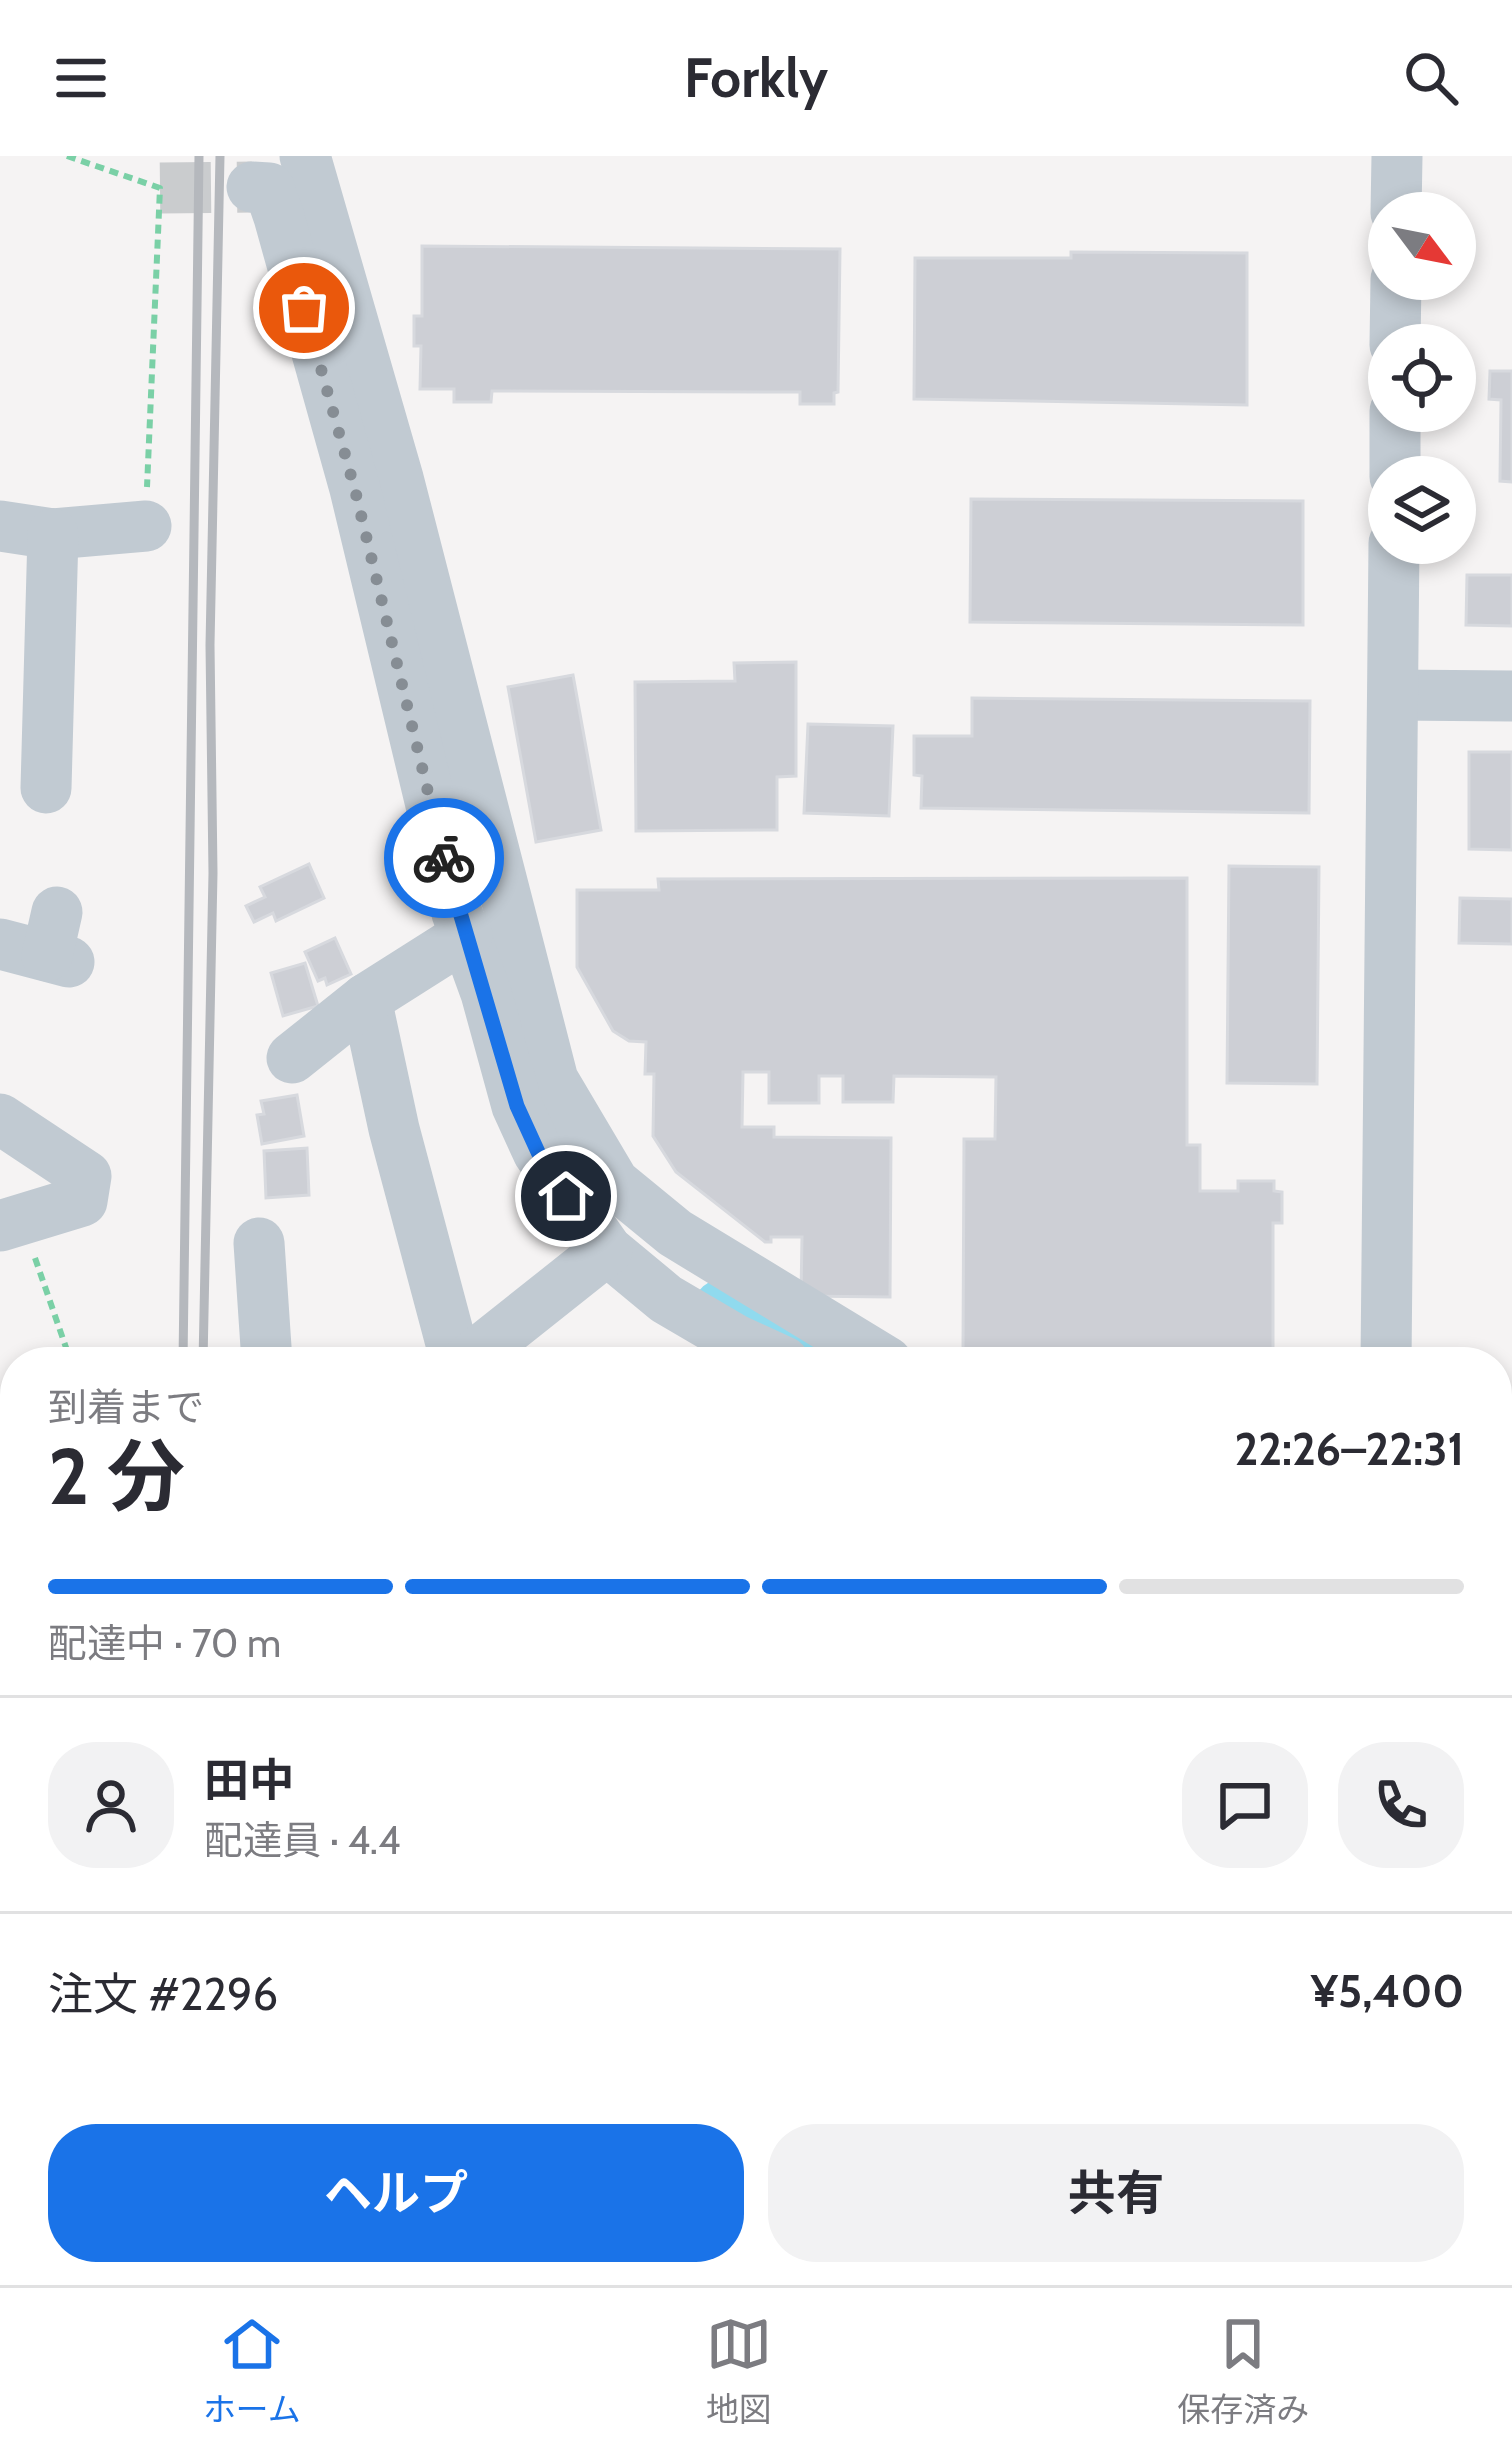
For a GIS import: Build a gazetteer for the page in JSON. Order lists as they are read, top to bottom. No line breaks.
{"north":"bottom right","page":{"header":"Forkly","heading":["2 分","到着まで","22:26–22:31"],"panel":["田中","配達員 · 4.4","注文 #2296","¥5,400"],"bar":"配達中 · 70 m","buttons":["ヘルプ","共有"],"tabs":["ホーム","地図","保存済み"]}}
